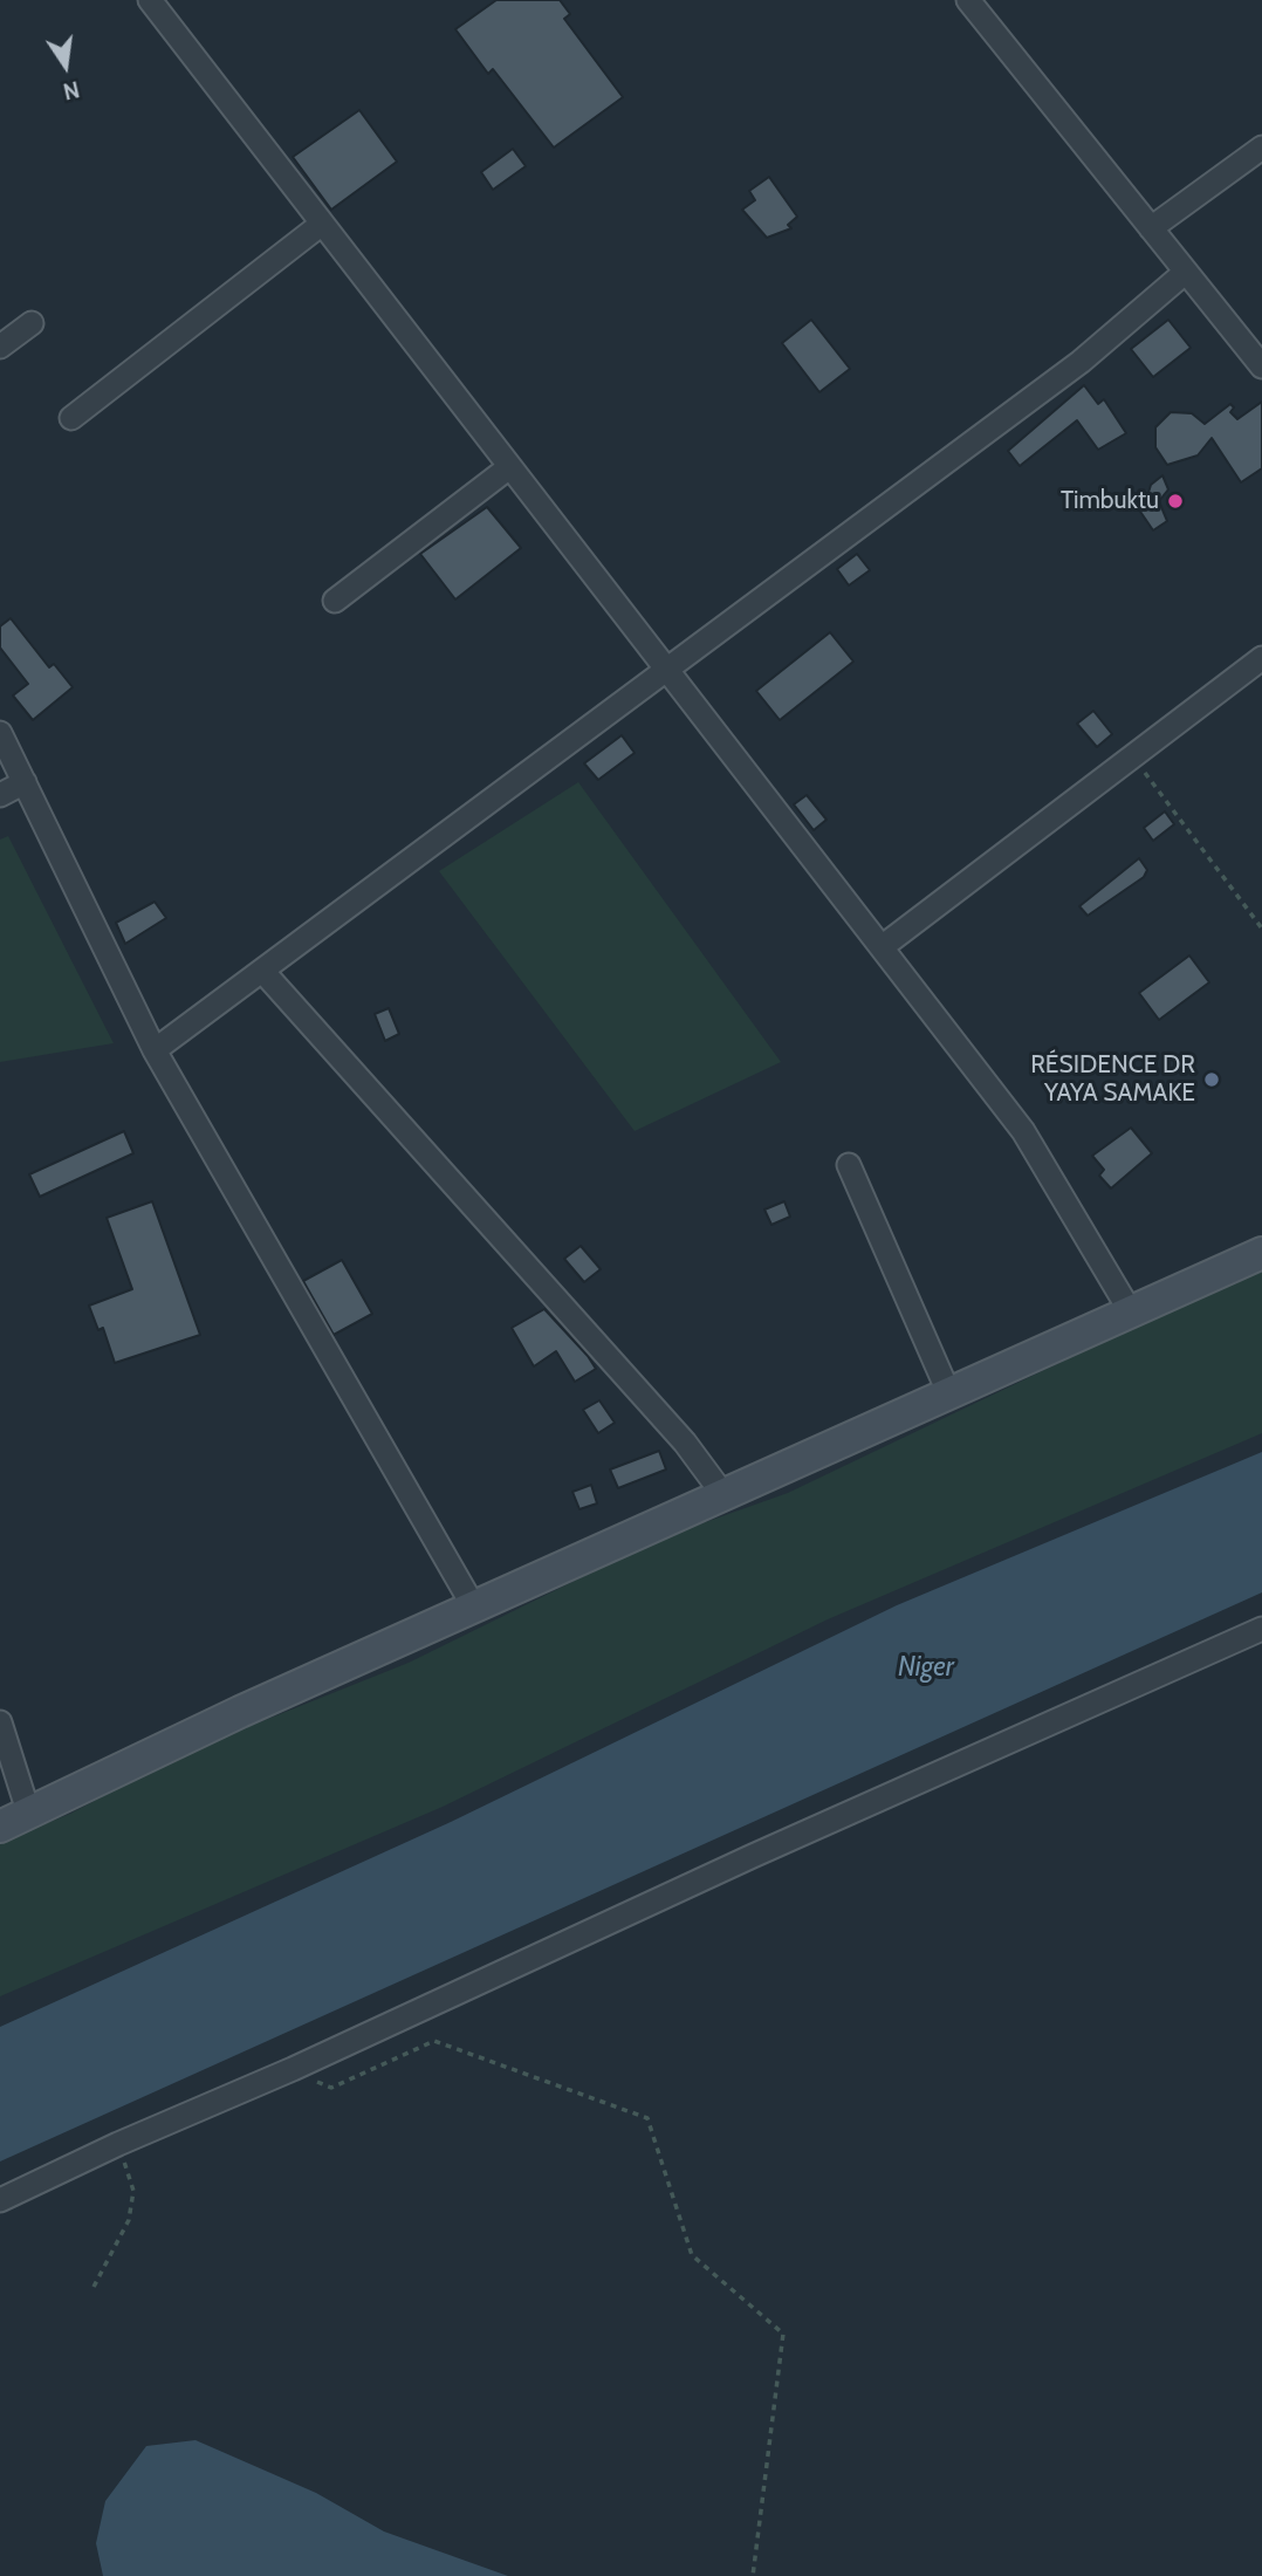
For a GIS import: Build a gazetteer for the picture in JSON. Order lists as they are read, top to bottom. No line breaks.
{"water":["Niger"],"places":["Timbuktu","RÉSIDENCE DR YAYA SAMAKE"],"north":"bottom"}
